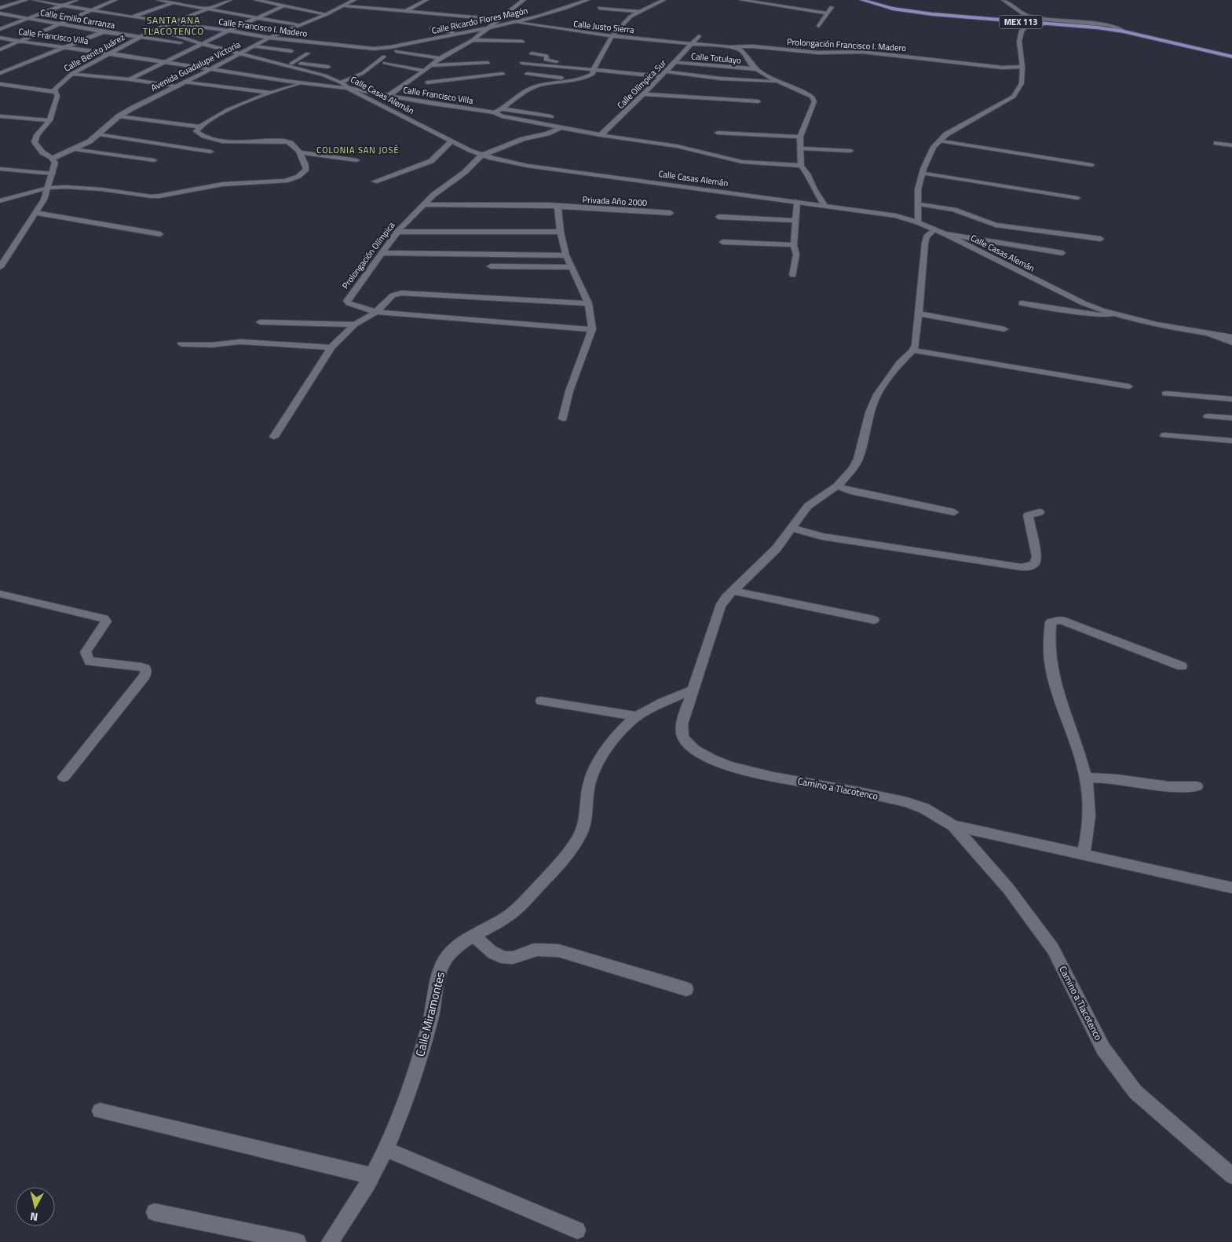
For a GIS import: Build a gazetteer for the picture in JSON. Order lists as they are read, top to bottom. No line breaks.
{"streets":{"main road":["MEX 113"],"street":["Calle Emilio Carranza","Calle Ricardo Flores Magón","Calle Justo Sierra","Calle Francisco I. Madero","Calle Francisco Villa","Prolongación Francisco I. Madero","Calle Benito Juárez","Calle Totulayo","Avenida Guadalupe Victoria","Calle Olímpica Sur","Calle Casas Alemán","Privada Año 2000","Prolongación Olímpica","Camino a Tlacotenco","Calle Miramontes"]},"crossings":[["Calle Emilio Carranza","Calle Benito Juárez"],["Calle Emilio Carranza","Calle Casas Alemán"],["Calle Ricardo Flores Magón","Calle Justo Sierra"],["Calle Ricardo Flores Magón","Calle Francisco I. Madero"],["Calle Justo Sierra","Prolongación Francisco I. Madero"],["Calle Justo Sierra","Calle Olímpica Sur"],["Calle Francisco I. Madero","Calle Benito Juárez"],["Calle Francisco I. Madero","Avenida Guadalupe Victoria"],["Calle Francisco Villa","Calle Benito Juárez"],["Calle Francisco Villa","Avenida Guadalupe Victoria"],["Calle Francisco Villa","Calle Olímpica Sur"],["Calle Francisco Villa","Calle Casas Alemán"],["Prolongación Francisco I. Madero","Calle Olímpica Sur"],["Calle Benito Juárez","Avenida Guadalupe Victoria"],["Calle Benito Juárez","Calle Casas Alemán"],["Calle Totulayo","Calle Olímpica Sur"],["Avenida Guadalupe Victoria","Calle Casas Alemán"],["Calle Casas Alemán","Prolongación Olímpica"],["Privada Año 2000","Prolongación Olímpica"],["Camino a Tlacotenco","Calle Miramontes"]],"districts":["SANTA ANA TLACOTENCO","COLONIA SAN JOSÉ"],"north":"bottom"}
